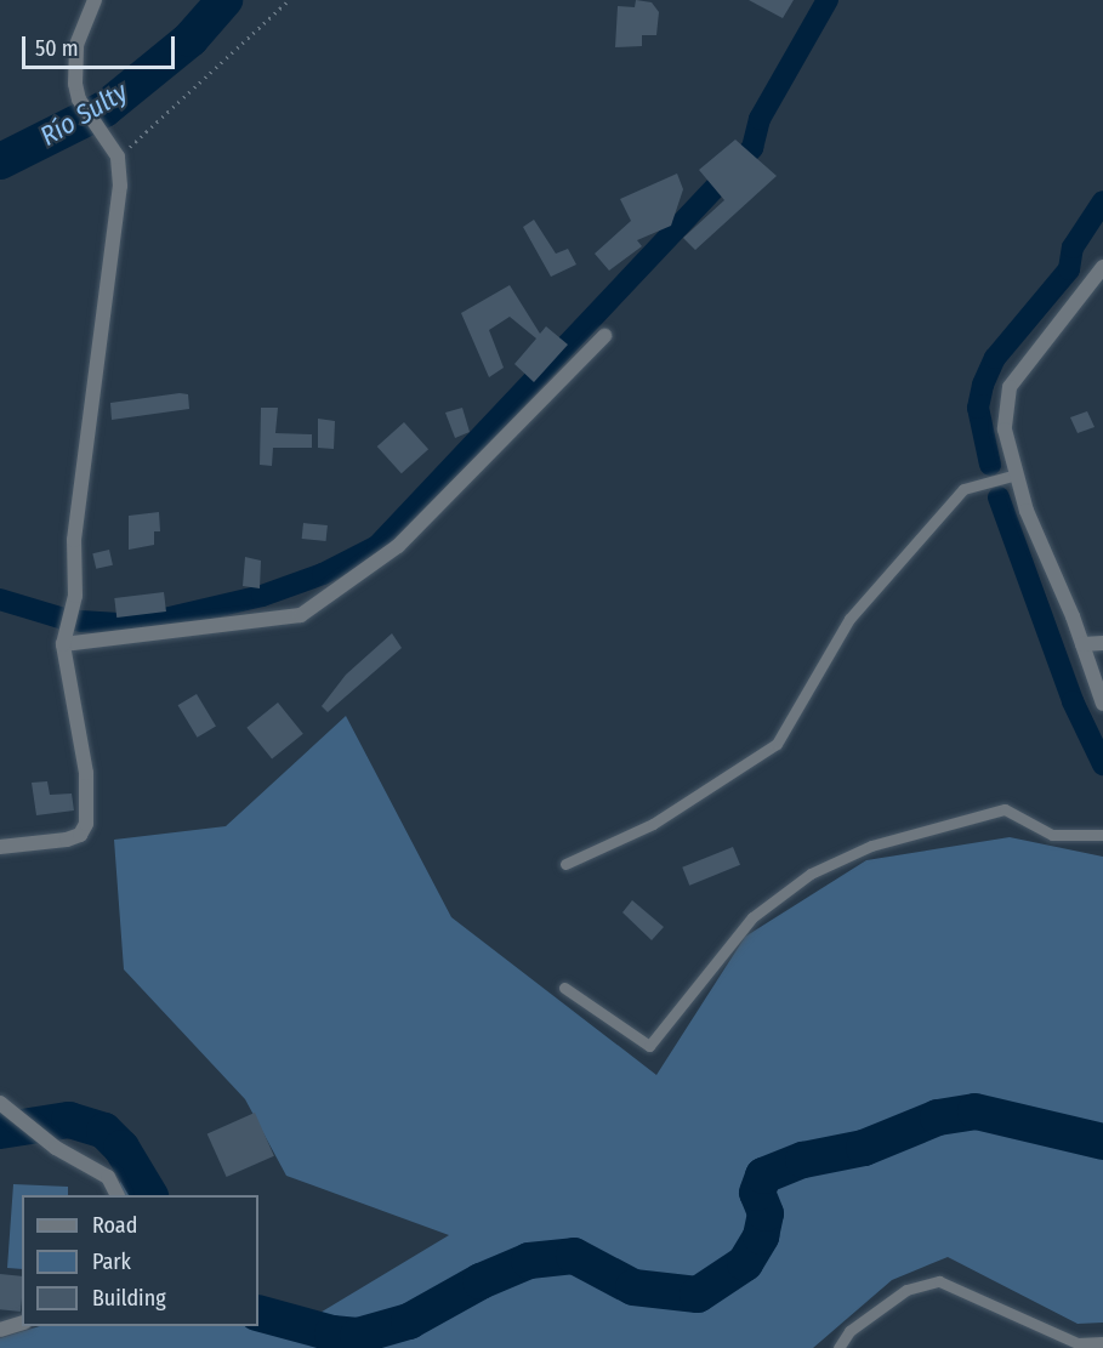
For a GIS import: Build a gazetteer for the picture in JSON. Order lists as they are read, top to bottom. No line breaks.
{"water":["Río Sulty"],"legend":["Road","Park","Building"],"scale_bar":"50 m"}
